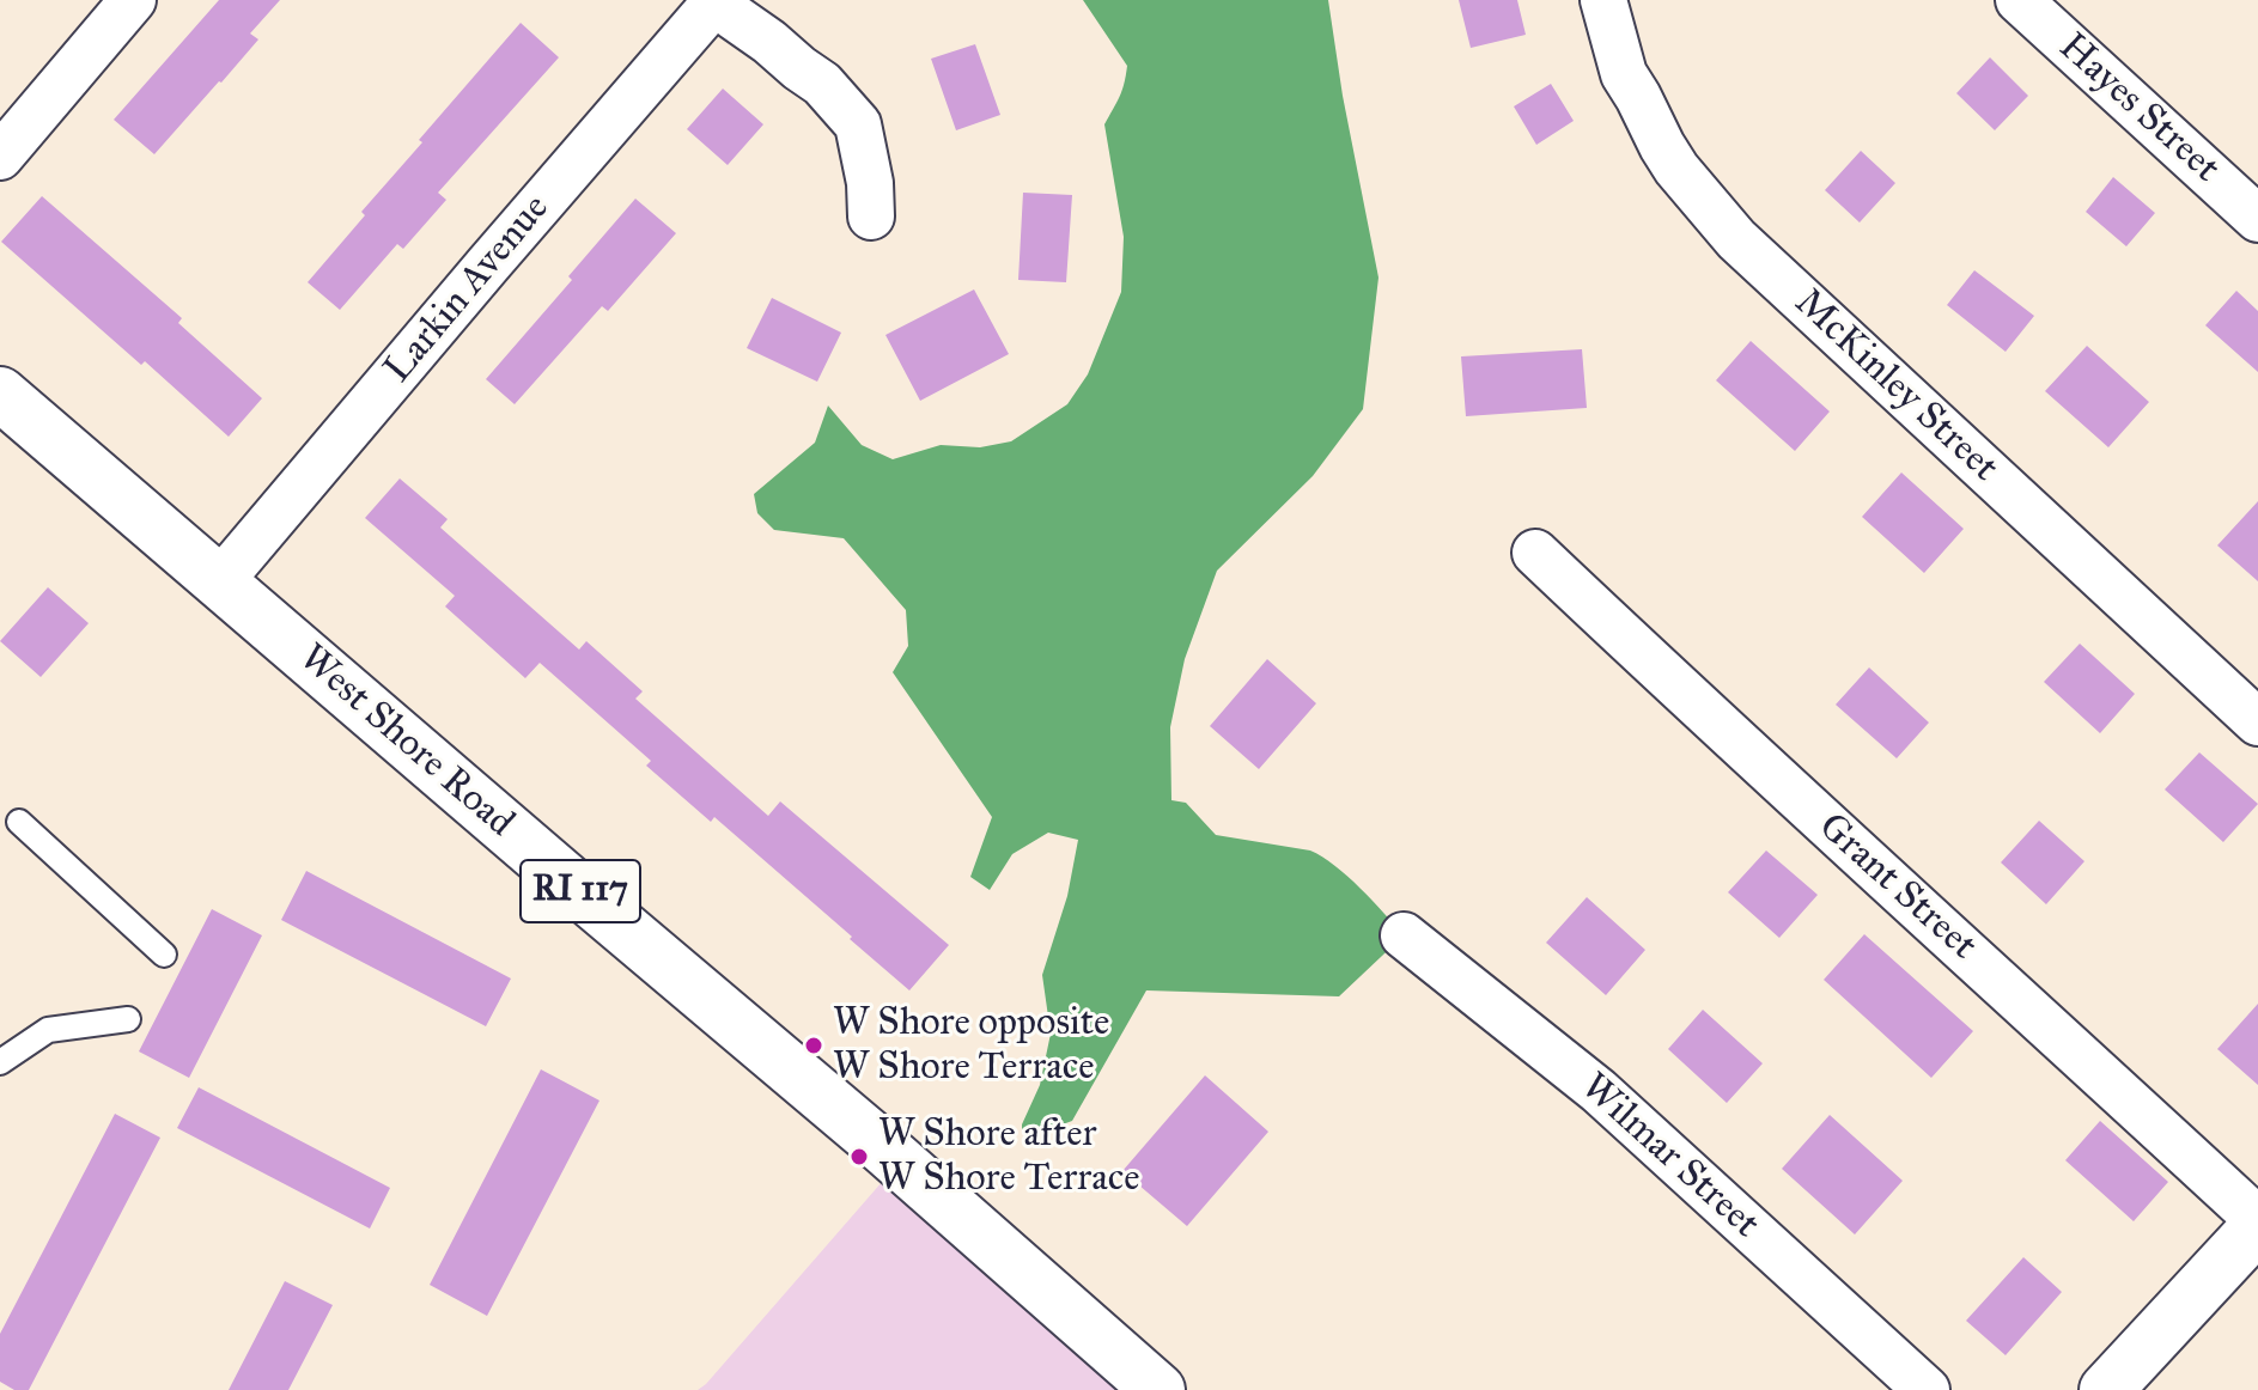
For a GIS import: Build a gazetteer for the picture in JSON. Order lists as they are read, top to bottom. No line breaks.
{"streets":{"main road":["West Shore Road","RI 117"],"street":["Hayes Street","Larkin Avenue","McKinley Street","Grant Street","Wilmar Street"]},"crossings":[["Larkin Avenue","West Shore Road"]],"places":["W Shore opposite W Shore Terrace","W Shore after W Shore Terrace"]}
